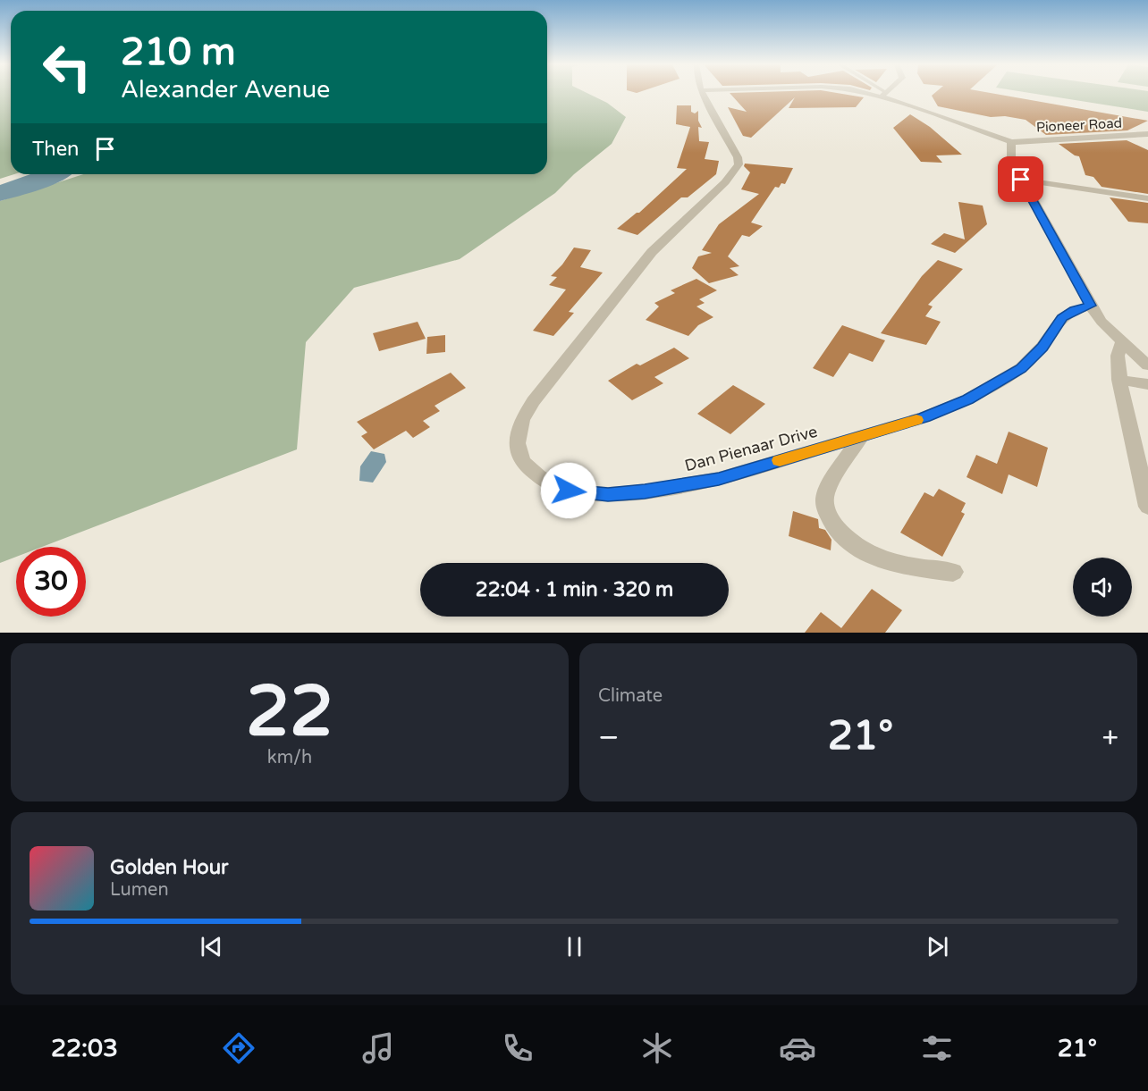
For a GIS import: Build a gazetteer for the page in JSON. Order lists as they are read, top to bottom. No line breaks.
{"streets":{"street":["Pioneer Road","Dan Pienaar Drive"]},"page":{"turn":["210 m","Alexander Avenue"],"then":"Then","limit":"30","trip":"22:04 · 1 min · 320 m","tile":[["22","km/h"],"Climate"],"heat":["−","21°","+"],"song":["Golden Hour","Lumen"],"tabs":["22:03","21°"]}}
